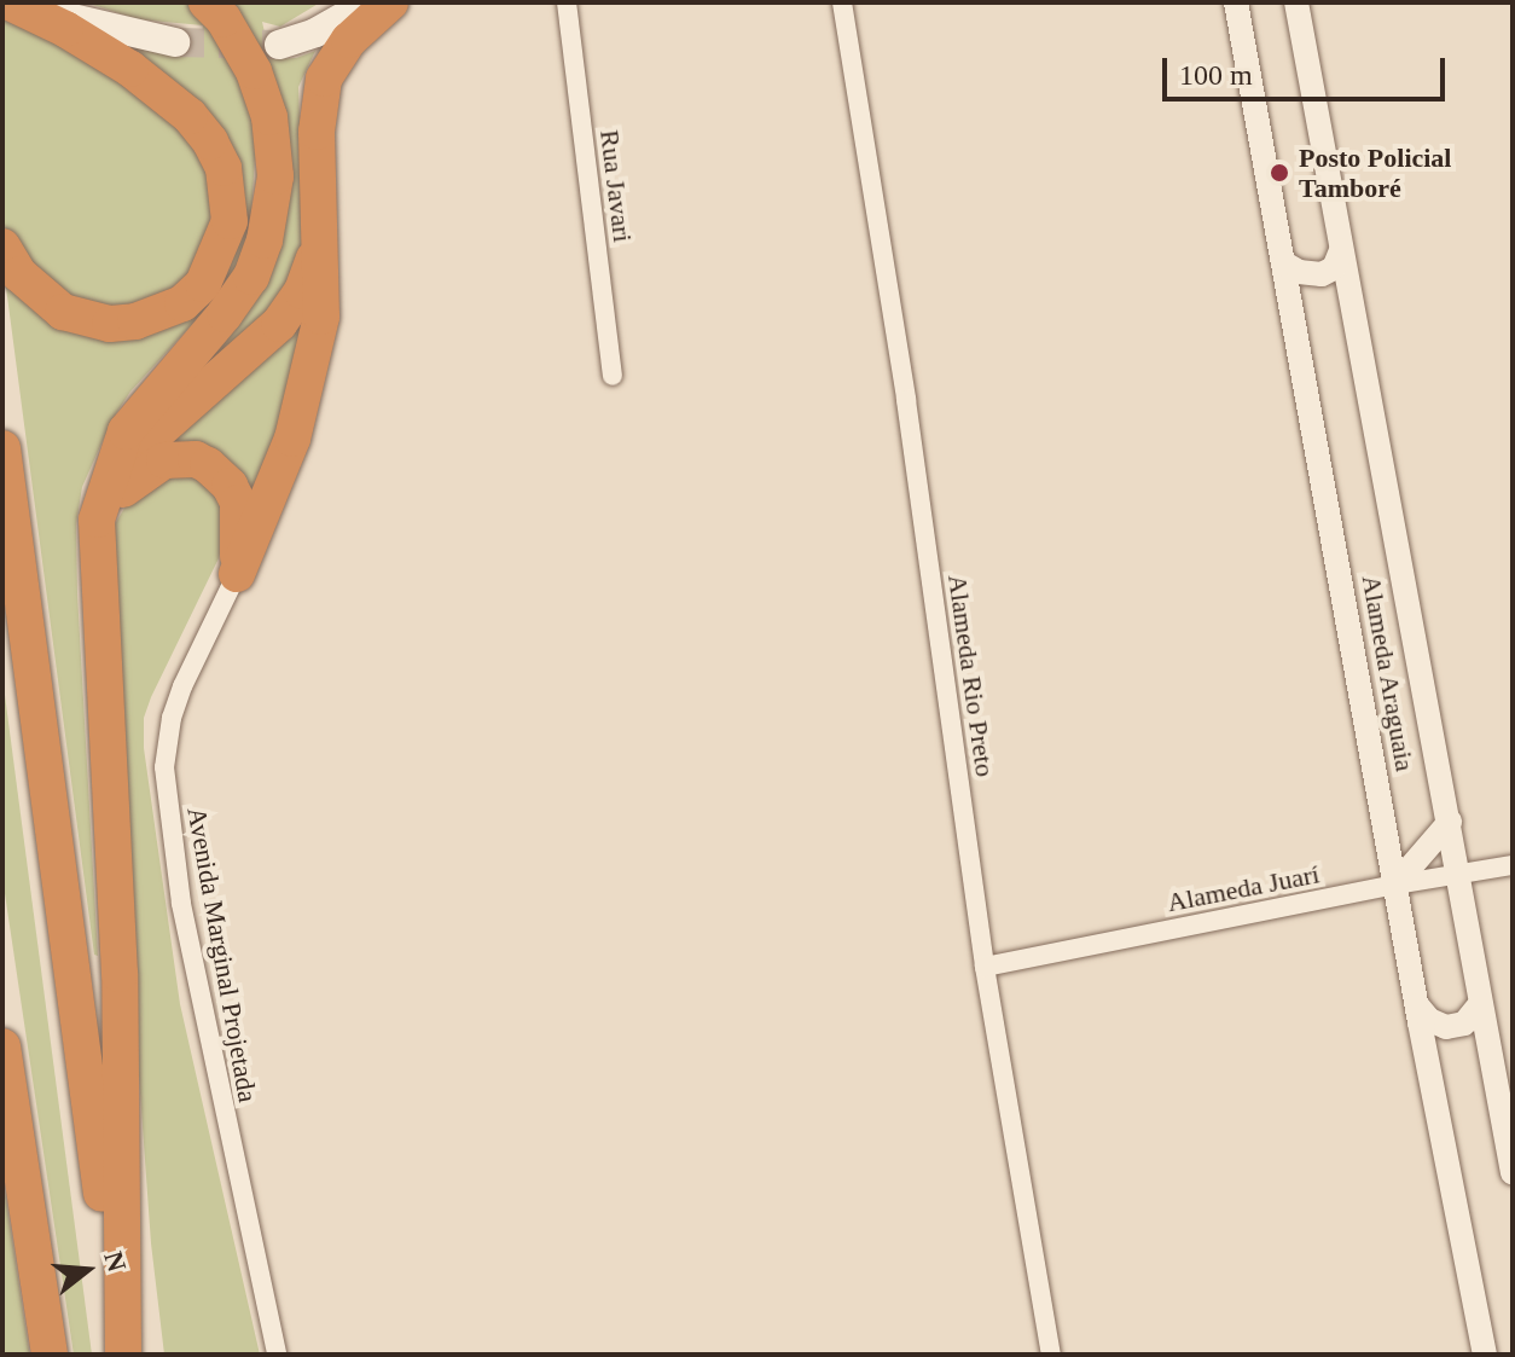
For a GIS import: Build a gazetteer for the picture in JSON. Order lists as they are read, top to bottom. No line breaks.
{"streets":{"street":["Rua Javari","Alameda Araguaia","Alameda Rio Preto","Alameda Juarí","Avenida Marginal Projetada"]},"crossings":[["Alameda Araguaia","Alameda Juarí"],["Alameda Rio Preto","Alameda Juarí"]],"places":["Posto Policial Tamboré"],"scale_bar":"100 m","north":"right"}
